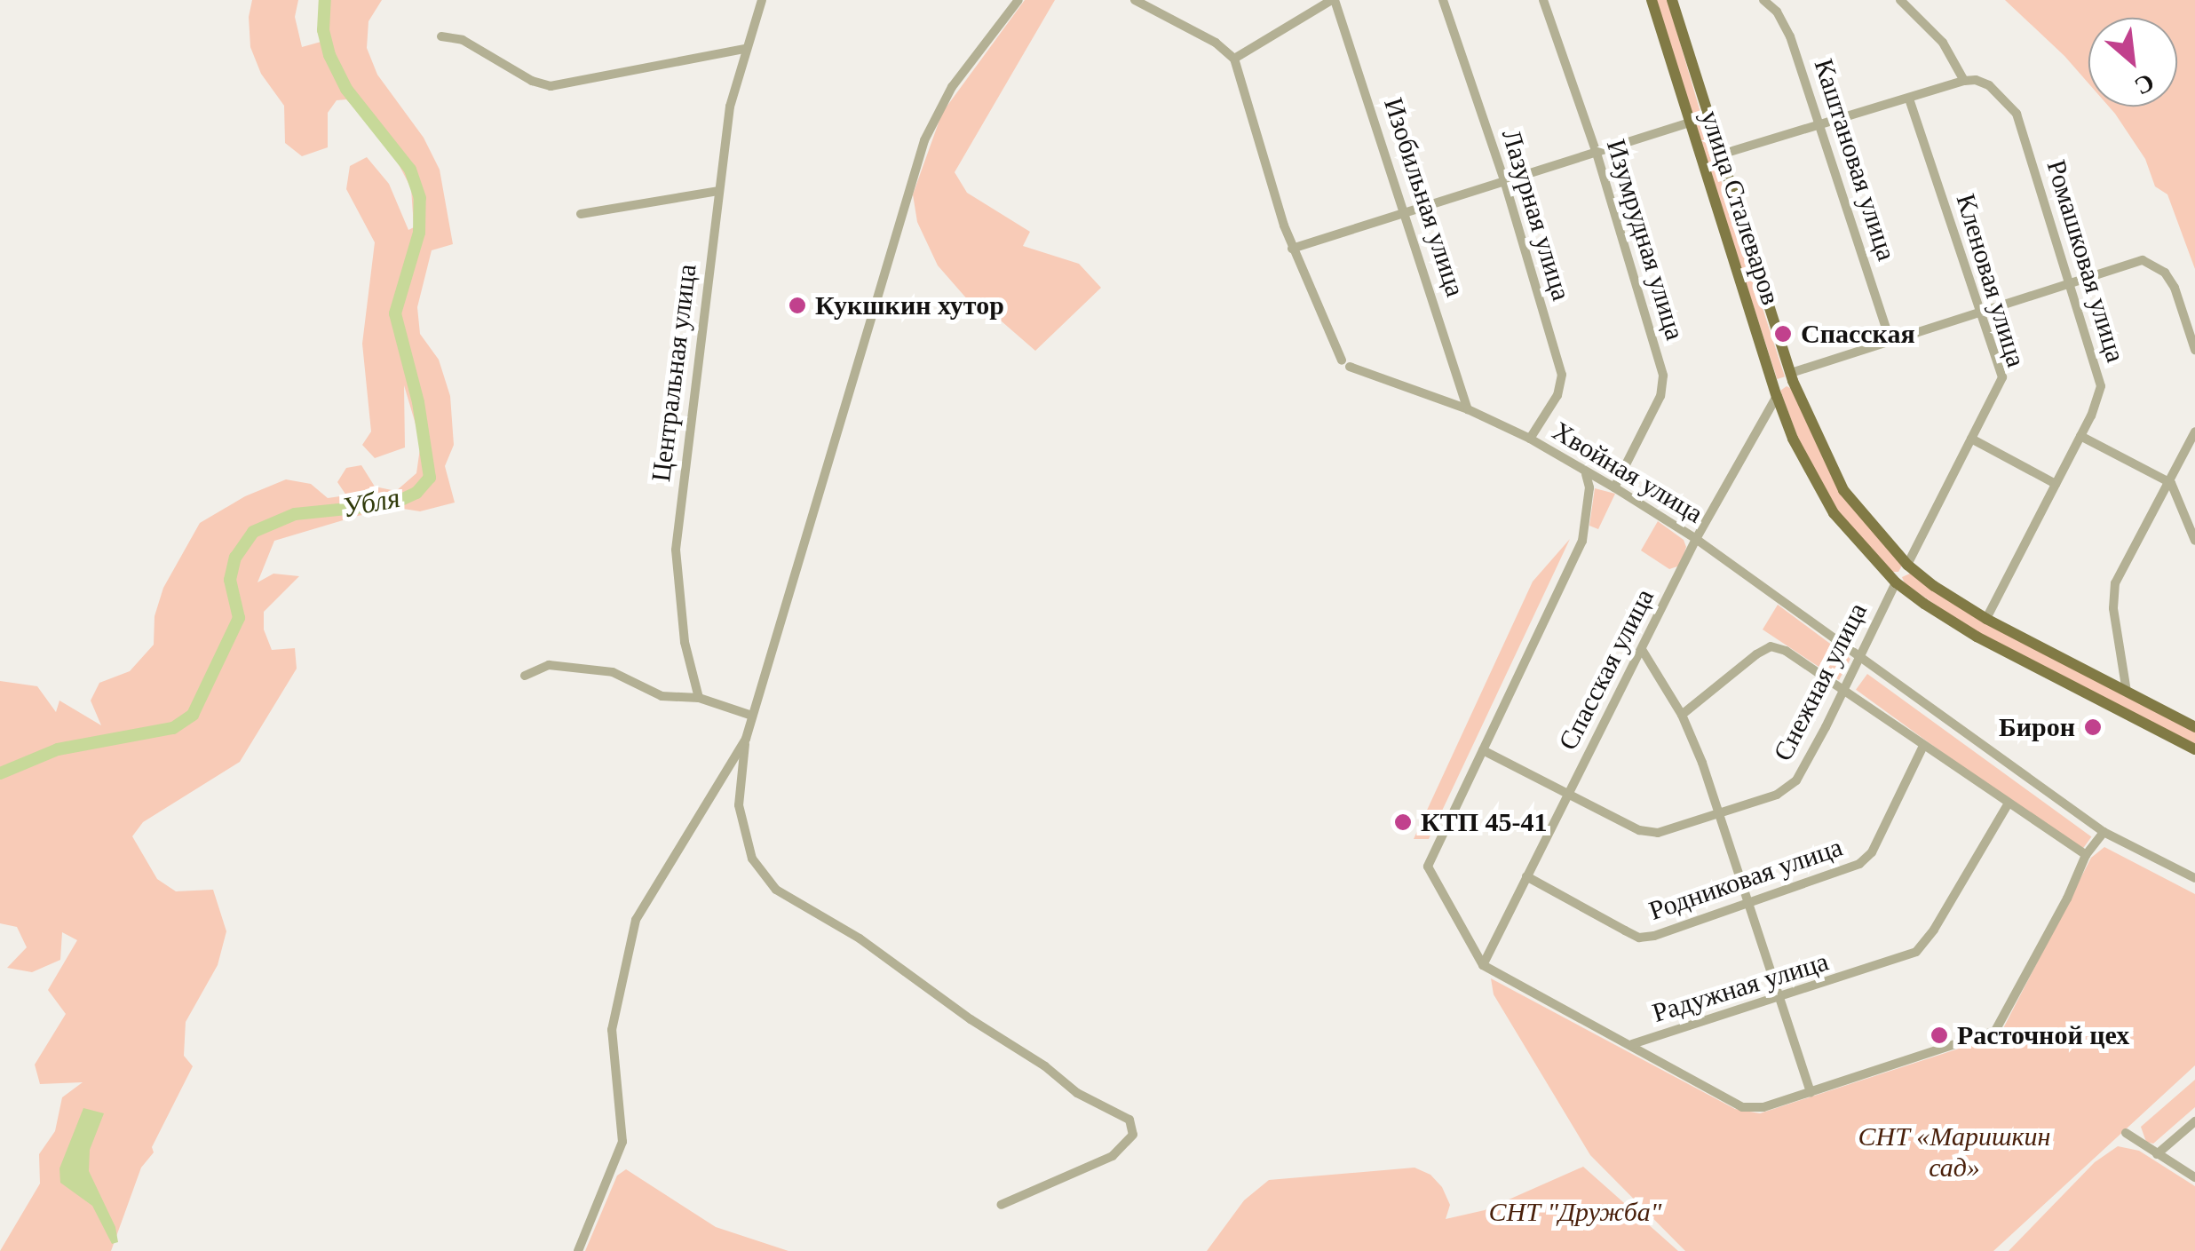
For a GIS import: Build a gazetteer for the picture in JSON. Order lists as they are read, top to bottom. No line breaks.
{"streets":{"main road":["улица Сталеваров"],"street":["Каштановая улица","Изобильная улица","Лазурная улица","Изумрудная улица","Ромашковая улица","Кленовая улица","Центральная улица","Хвойная улица","Спасская улица","Снежная улица","Родниковая улица","Радужная улица"]},"crossings":[["Изобильная улица","Хвойная улица"],["улица Сталеваров","Ромашковая улица"],["улица Сталеваров","Кленовая улица"],["улица Сталеваров","Спасская улица"],["улица Сталеваров","Снежная улица"],["Лазурная улица","Хвойная улица"],["Изумрудная улица","Хвойная улица"],["Хвойная улица","Спасская улица"],["Хвойная улица","Снежная улица"],["Спасская улица","Снежная улица"],["Спасская улица","Родниковая улица"],["Спасская улица","Радужная улица"]],"water":["Убля"],"parks":["СНТ «Маришкин сад»","СНТ \"Дружба\""],"places":["Кукшкин хутор","Спасская","Бирон","КТП 45-41","Расточной цех"],"north":"bottom right"}
